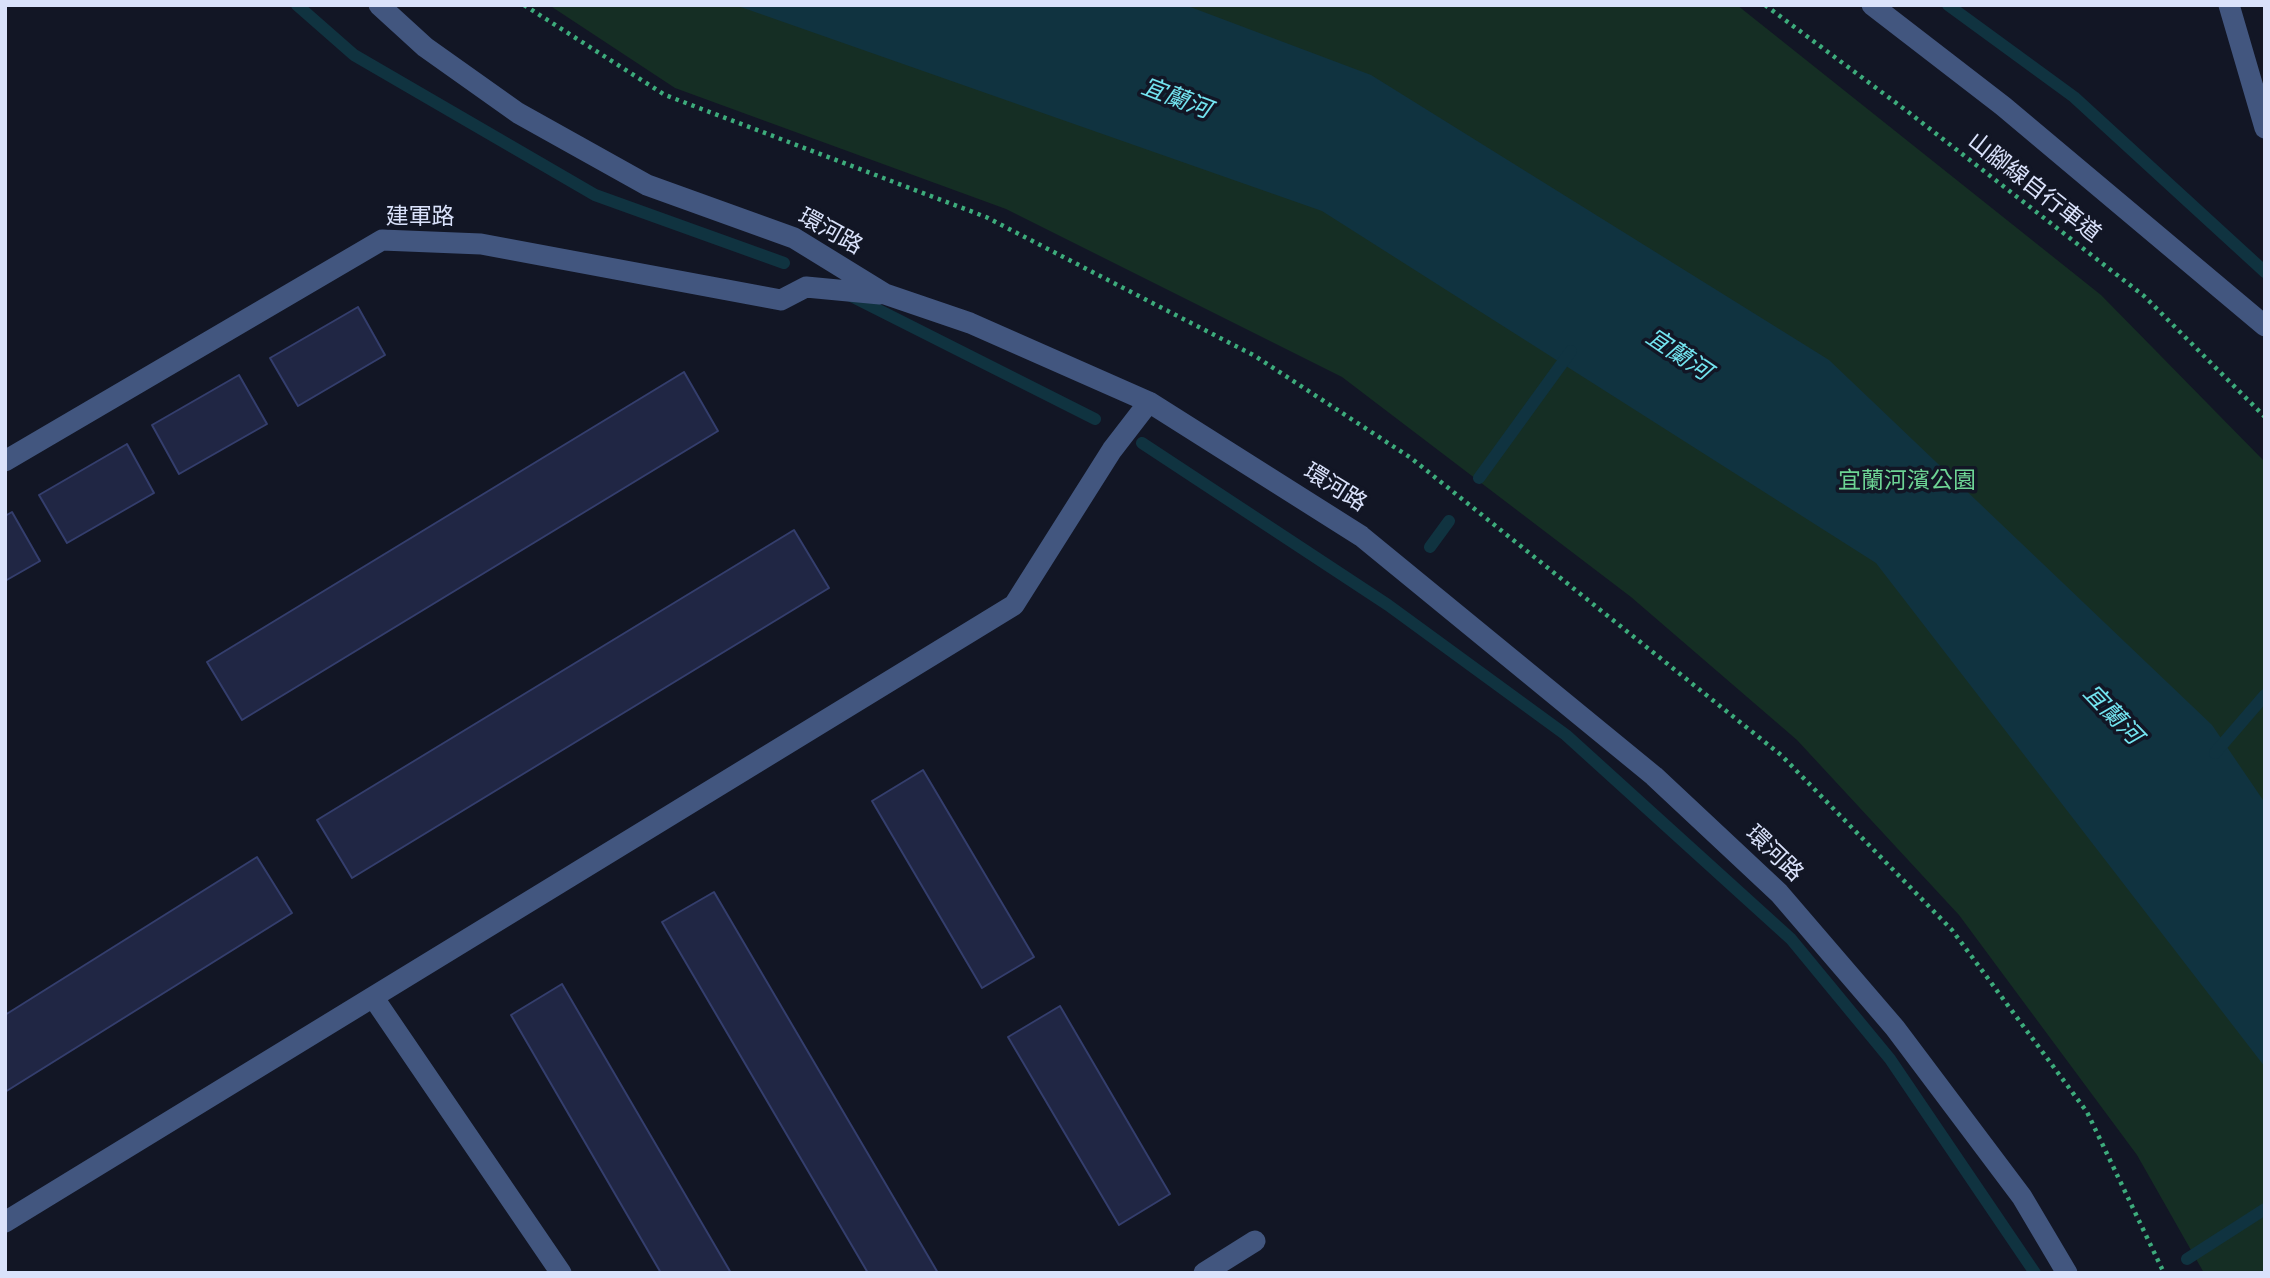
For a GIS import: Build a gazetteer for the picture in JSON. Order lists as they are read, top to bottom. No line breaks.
{"streets":{"street":["建軍路","環河路"],"path":["山腳線自行車道"]},"crossings":[["建軍路","環河路"]],"water":["宜蘭河"],"parks":["宜蘭河濱公園"]}
